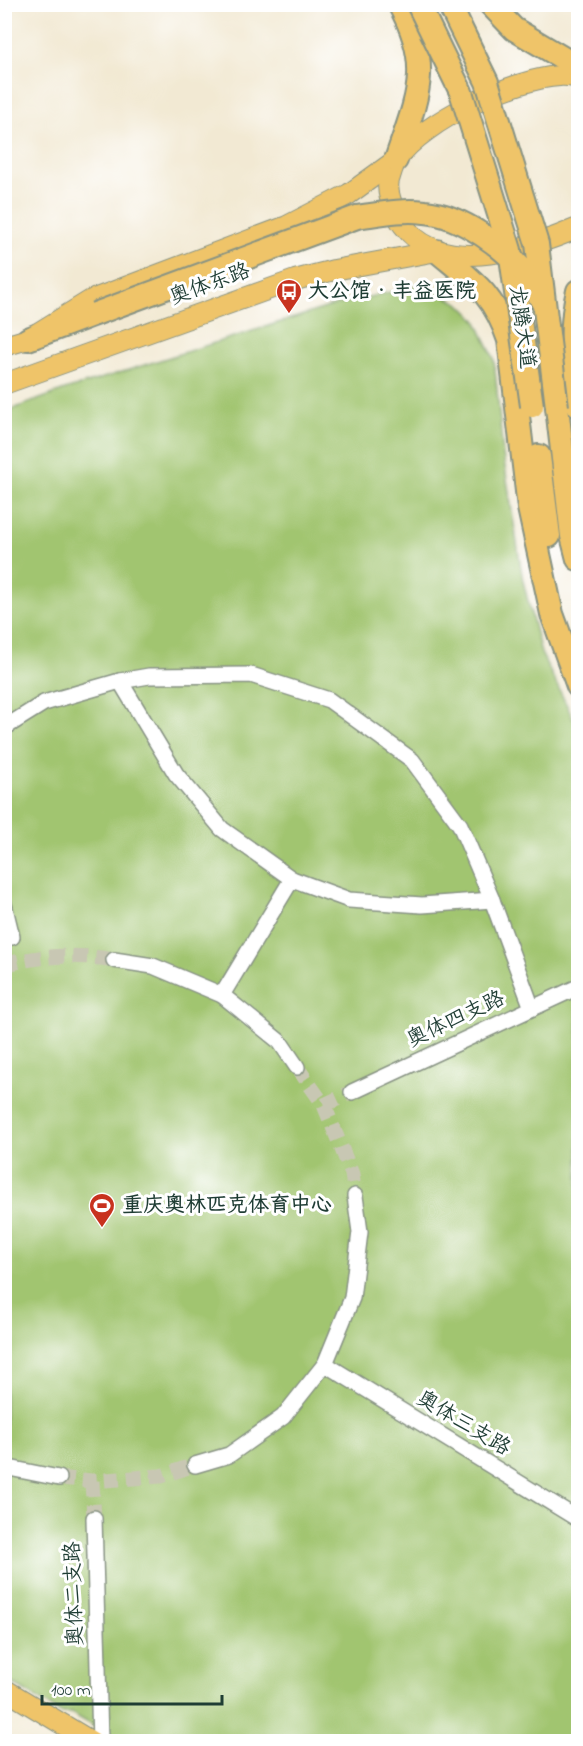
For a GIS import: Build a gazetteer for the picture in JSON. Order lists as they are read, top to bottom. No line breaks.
{"streets":{"highway":["龙腾大道"],"main road":["奥体东路"],"street":["奥体四支路","奥体三支路","奥体二支路"]},"places":{"bus stop":["大公馆‧丰益医院"],"sports":["重庆奥林匹克体育中心"]},"scale_bar":"100 m"}
